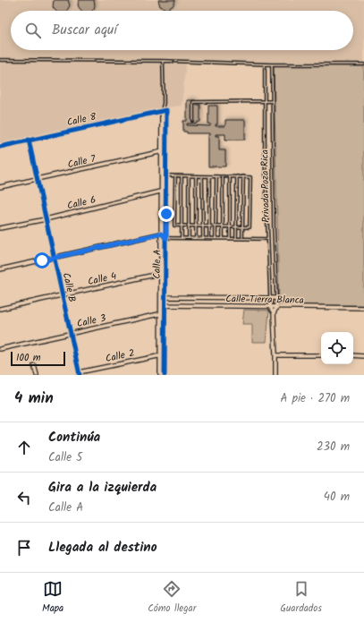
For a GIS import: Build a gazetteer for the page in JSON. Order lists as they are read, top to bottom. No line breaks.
{"streets":{"street":["Calle 8","Calle 7","Privada Poza Rica","Calle 6","Calle A","Calle 4","Calle B","Calle Tierra Blanca","Calle 3","Calle 2"]},"crossings":[["Calle 8","Calle A"],["Calle 8","Calle B"],["Calle 7","Calle A"],["Calle 7","Calle B"],["Privada Poza Rica","Calle Tierra Blanca"],["Calle 6","Calle A"],["Calle 6","Calle B"],["Calle A","Calle 4"],["Calle A","Calle Tierra Blanca"],["Calle A","Calle 3"],["Calle A","Calle 2"],["Calle 4","Calle B"],["Calle B","Calle 3"],["Calle B","Calle 2"]],"scale_bar":"100 m","page":{"search":"Buscar aquí","scale":"100 m","heading":["4 min","A pie · 270 m"],"list":[["Continúa","Calle 5","230 m"],["Gira a la izquierda","Calle A","40 m"],"Llegada al destino"],"nav":["Mapa","Cómo llegar","Guardados"]}}
